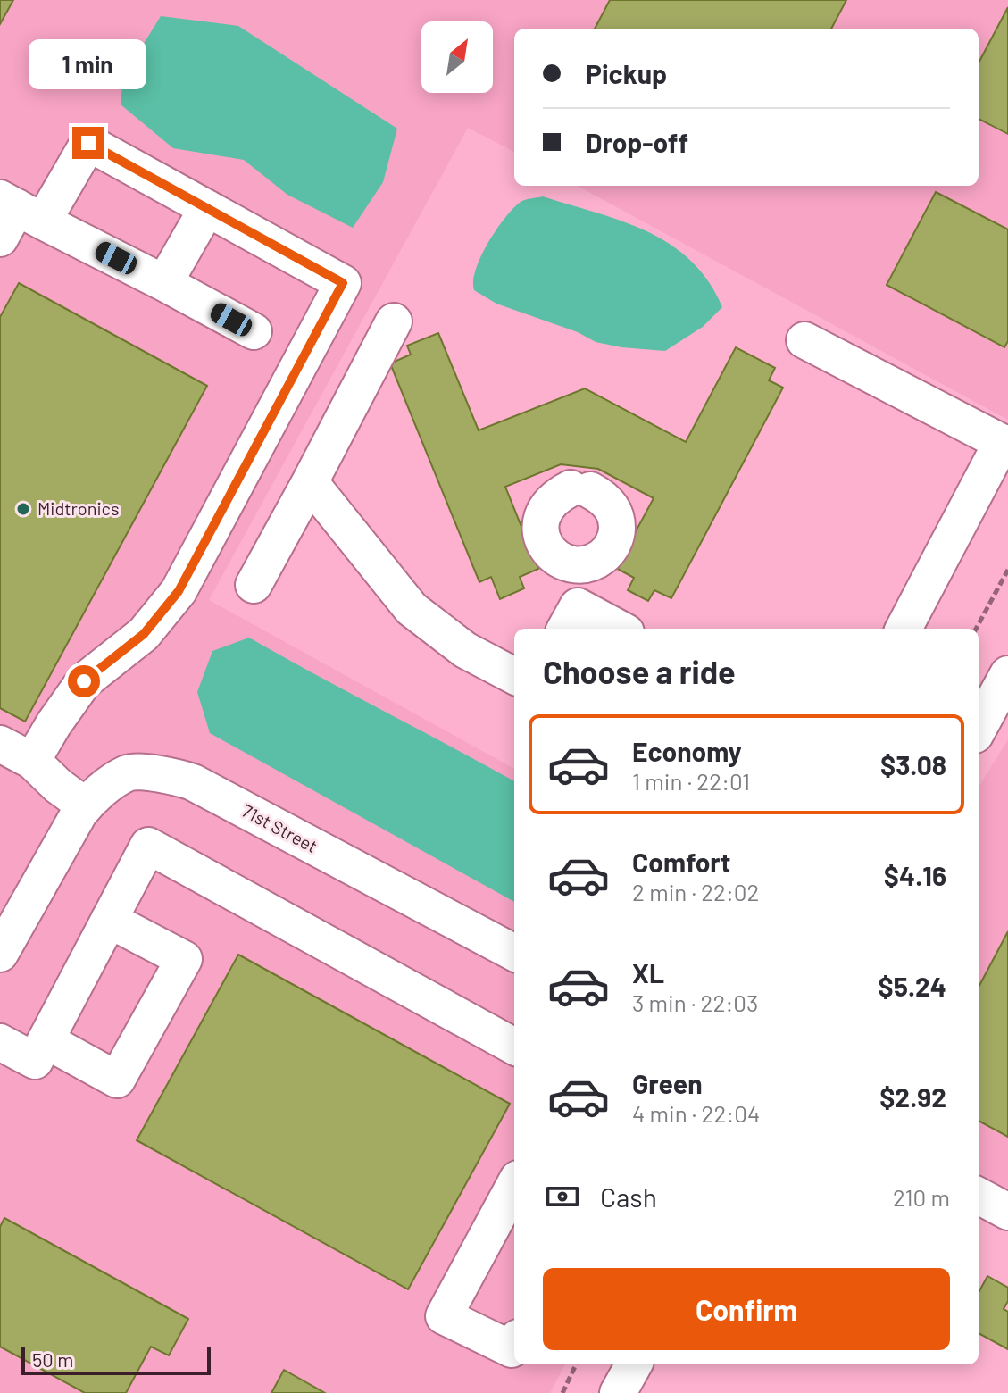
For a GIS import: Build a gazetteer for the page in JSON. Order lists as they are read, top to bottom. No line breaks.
{"streets":{"street":["71st Street"]},"places":["Midtronics"],"scale_bar":"50 m","north":"top right","page":{"banner":["Pickup","Drop-off"],"bubble":"1 min","heading":"Choose a ride","list":[{"name":"Economy","note":"1 min · 22:01","value":"$3.08"},{"name":"Comfort","note":"2 min · 22:02","value":"$4.16"},{"name":"XL","note":"3 min · 22:03","value":"$5.24"},{"name":"Green","note":"4 min · 22:04","value":"$2.92"}],"pay":["Cash","210 m"],"buttons":"Confirm","scale":"50 m"}}
